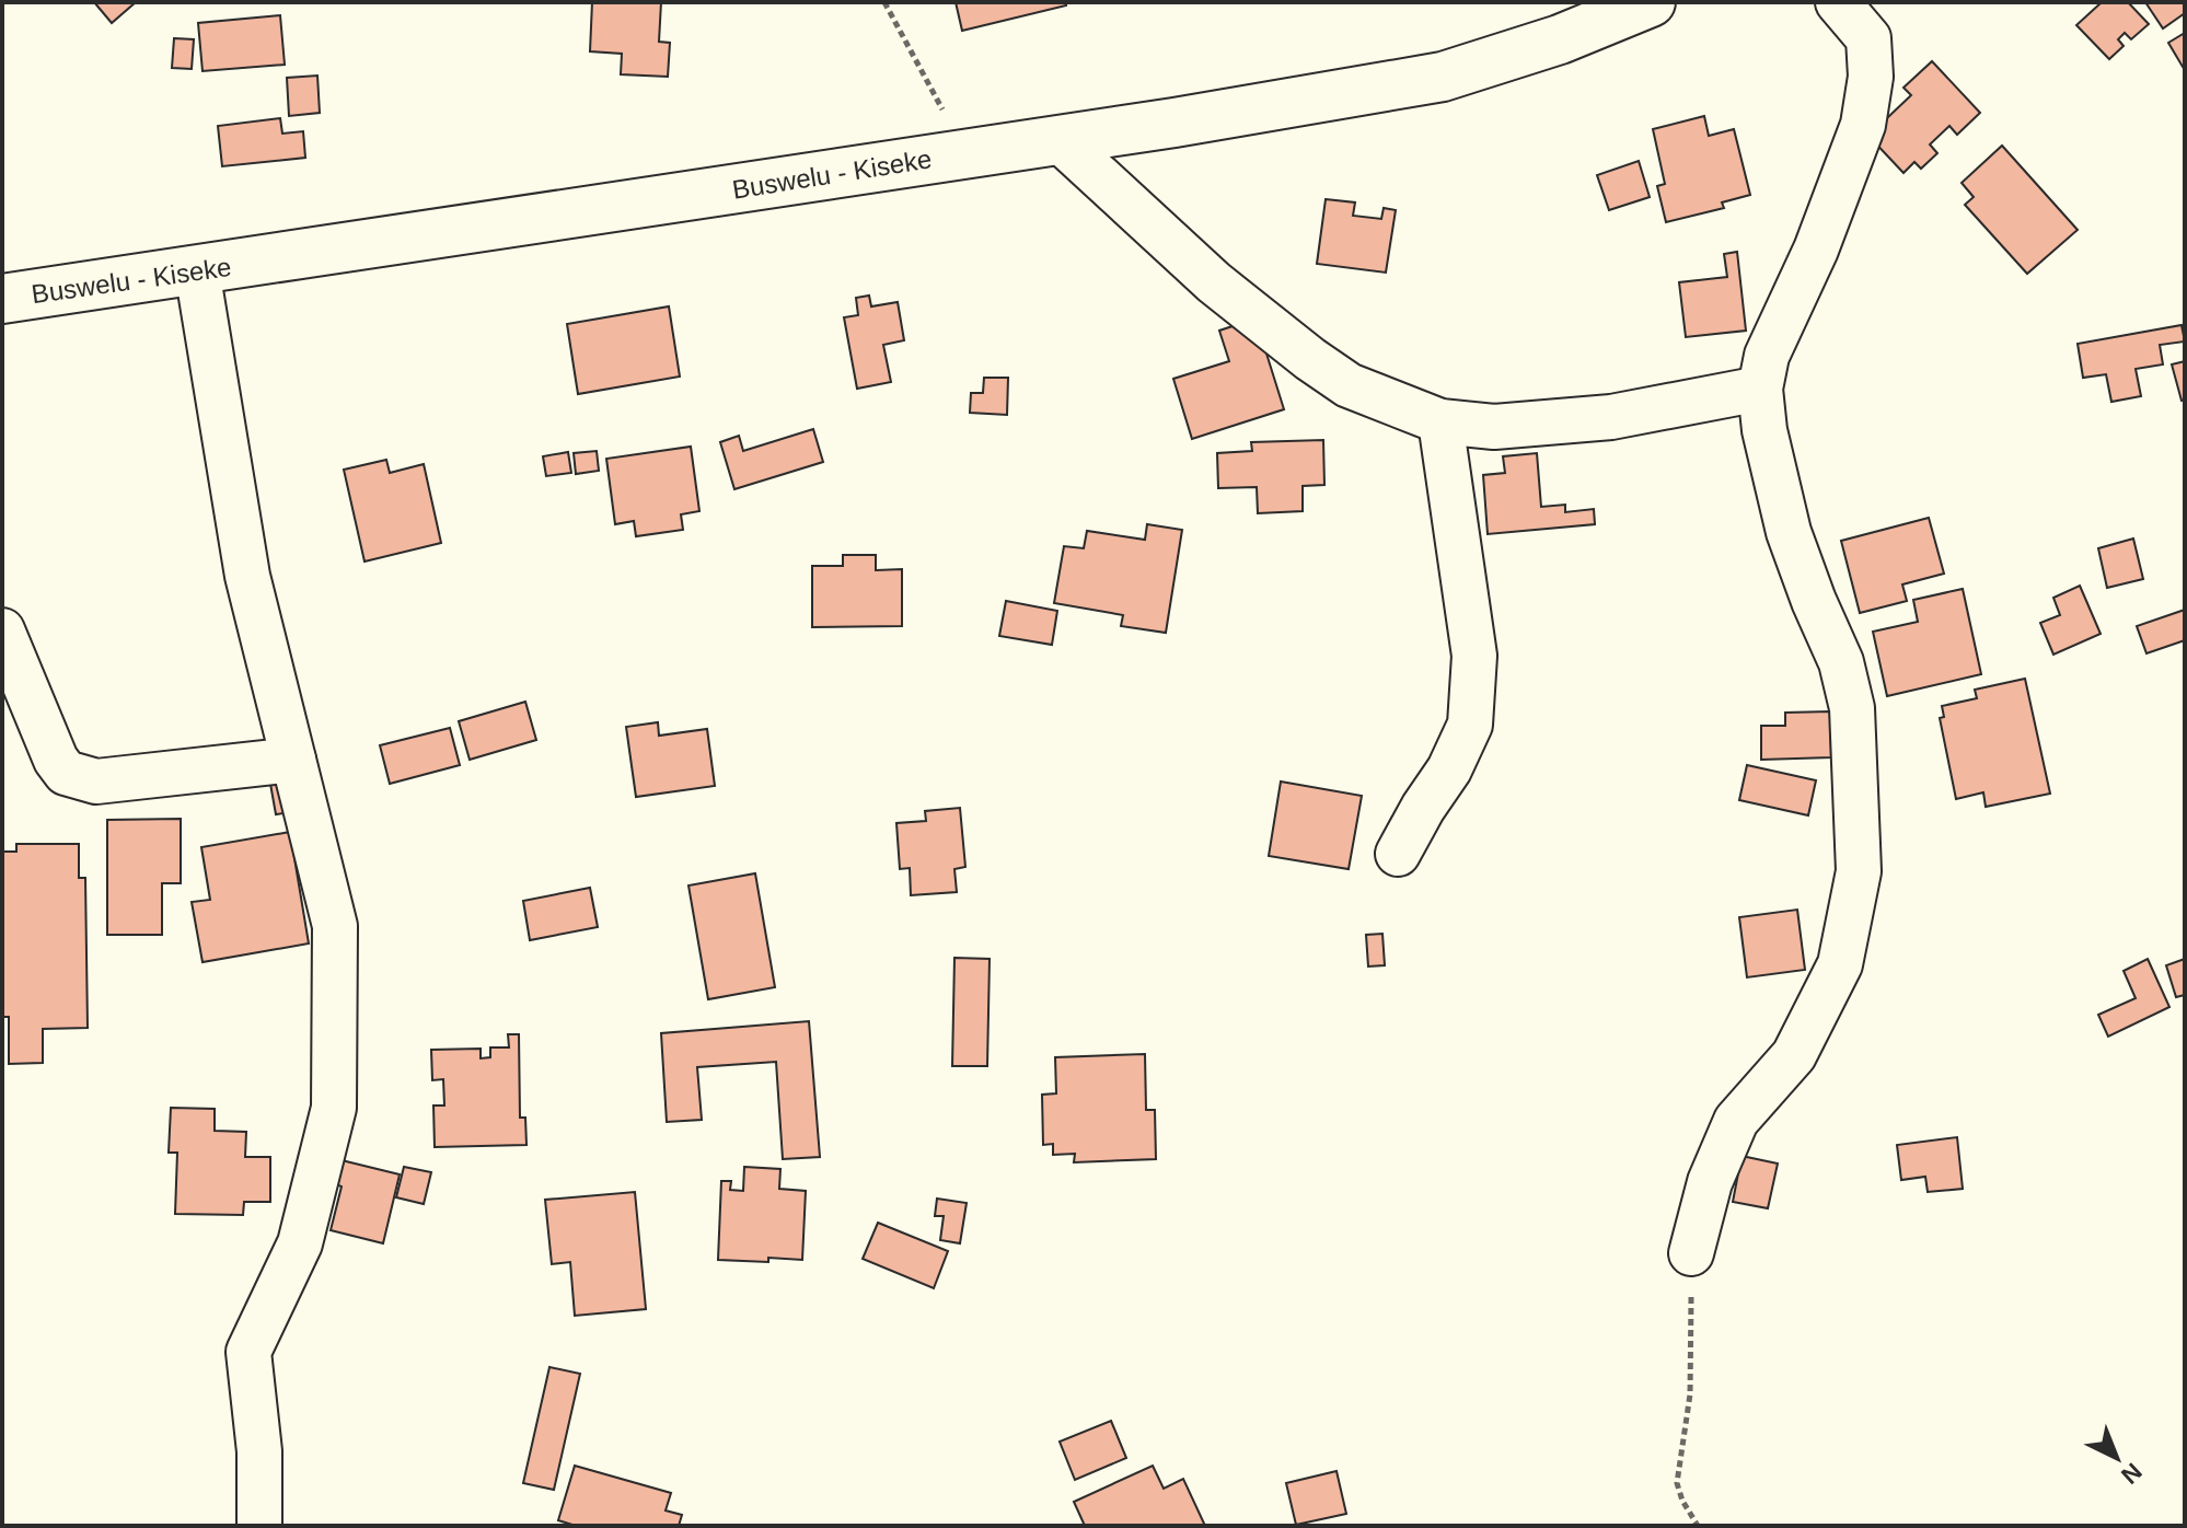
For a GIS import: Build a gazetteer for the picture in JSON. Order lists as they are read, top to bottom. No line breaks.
{"streets":{"main road":["Buswelu - Kiseke"]},"north":"bottom right"}
